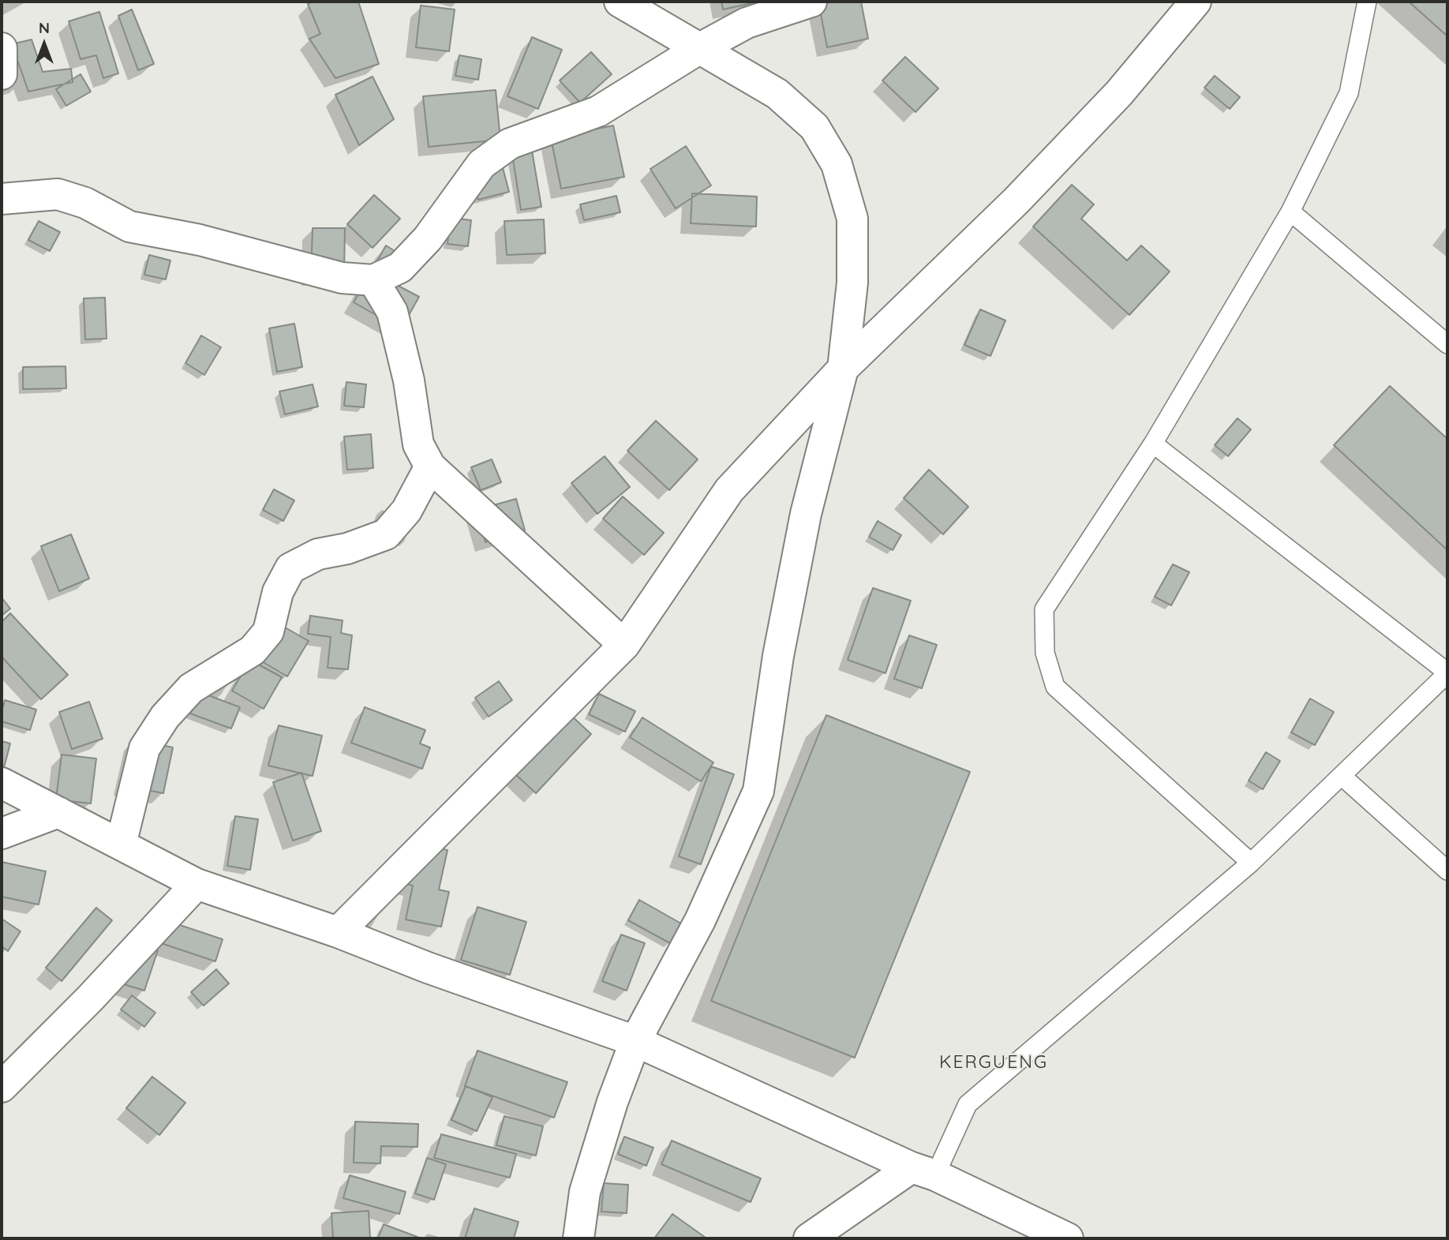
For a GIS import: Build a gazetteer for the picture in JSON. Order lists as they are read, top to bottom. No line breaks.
{"districts":["KERGUENG"],"north":"top"}
